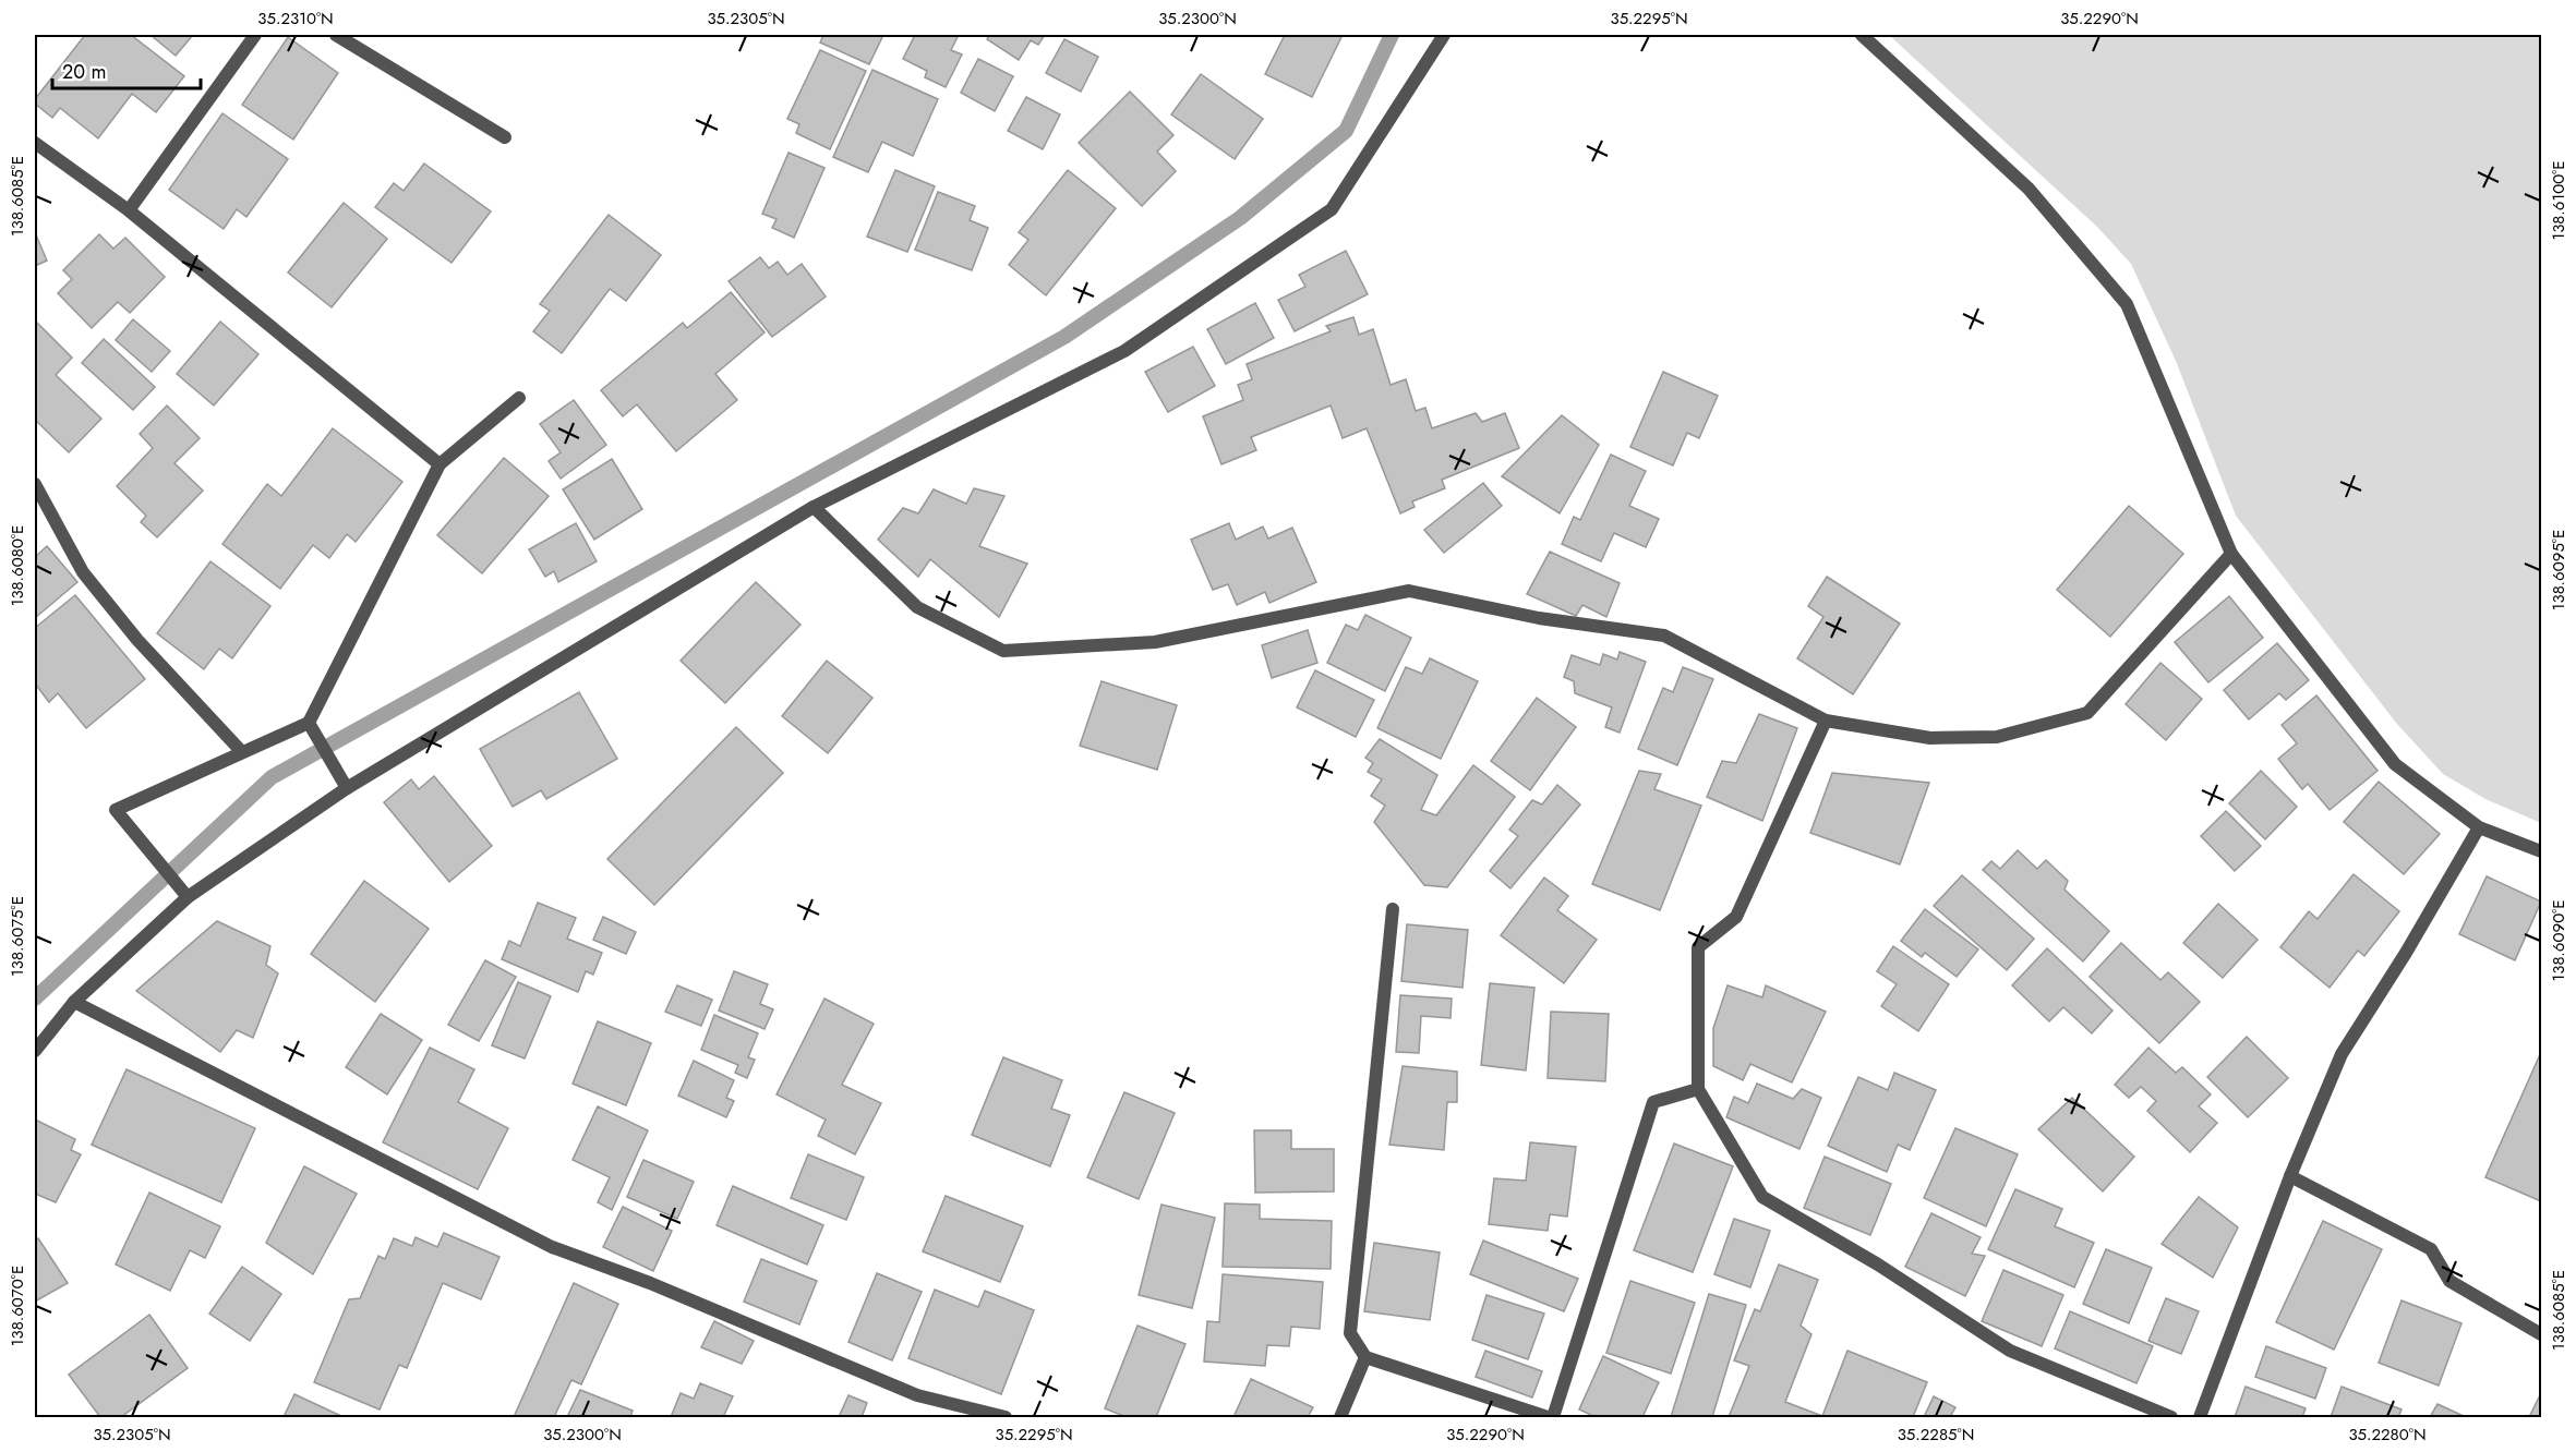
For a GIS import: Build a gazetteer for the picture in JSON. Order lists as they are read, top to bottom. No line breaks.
{"scale_bar":"20 m","coordinates":["35.2310°N","35.2305°N","35.2300°N","35.2295°N","35.2290°N","138.6085°E","138.6100°E","138.6080°E","138.6095°E","138.6075°E","138.6090°E","138.6070°E","35.2285°N","35.2280°N"]}
